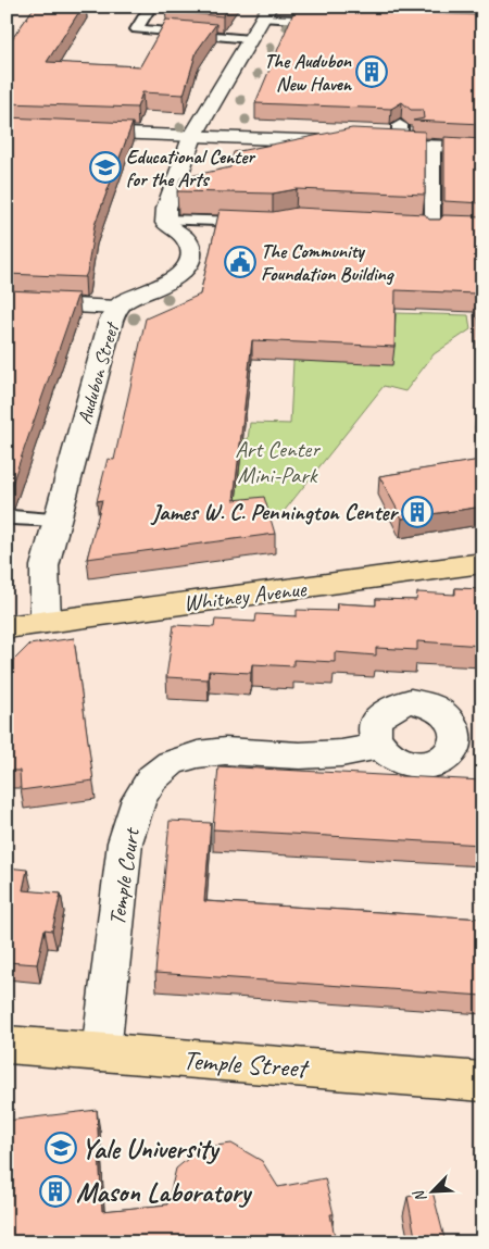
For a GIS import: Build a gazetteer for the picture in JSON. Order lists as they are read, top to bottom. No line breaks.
{"streets":{"main road":["Whitney Avenue","Temple Street"],"street":["Audubon Street","Temple Court"]},"crossings":[["Audubon Street","Whitney Avenue"],["Temple Court","Temple Street"]],"parks":["Art Center Mini-Park"],"places":{"building":["The Audubon New Haven","James W. C. Pennington Center","Mason Laboratory"],"school or university":["Educational Center for the Arts","Yale University"],"public building":["The Community Foundation Building"]},"north":"bottom left"}
